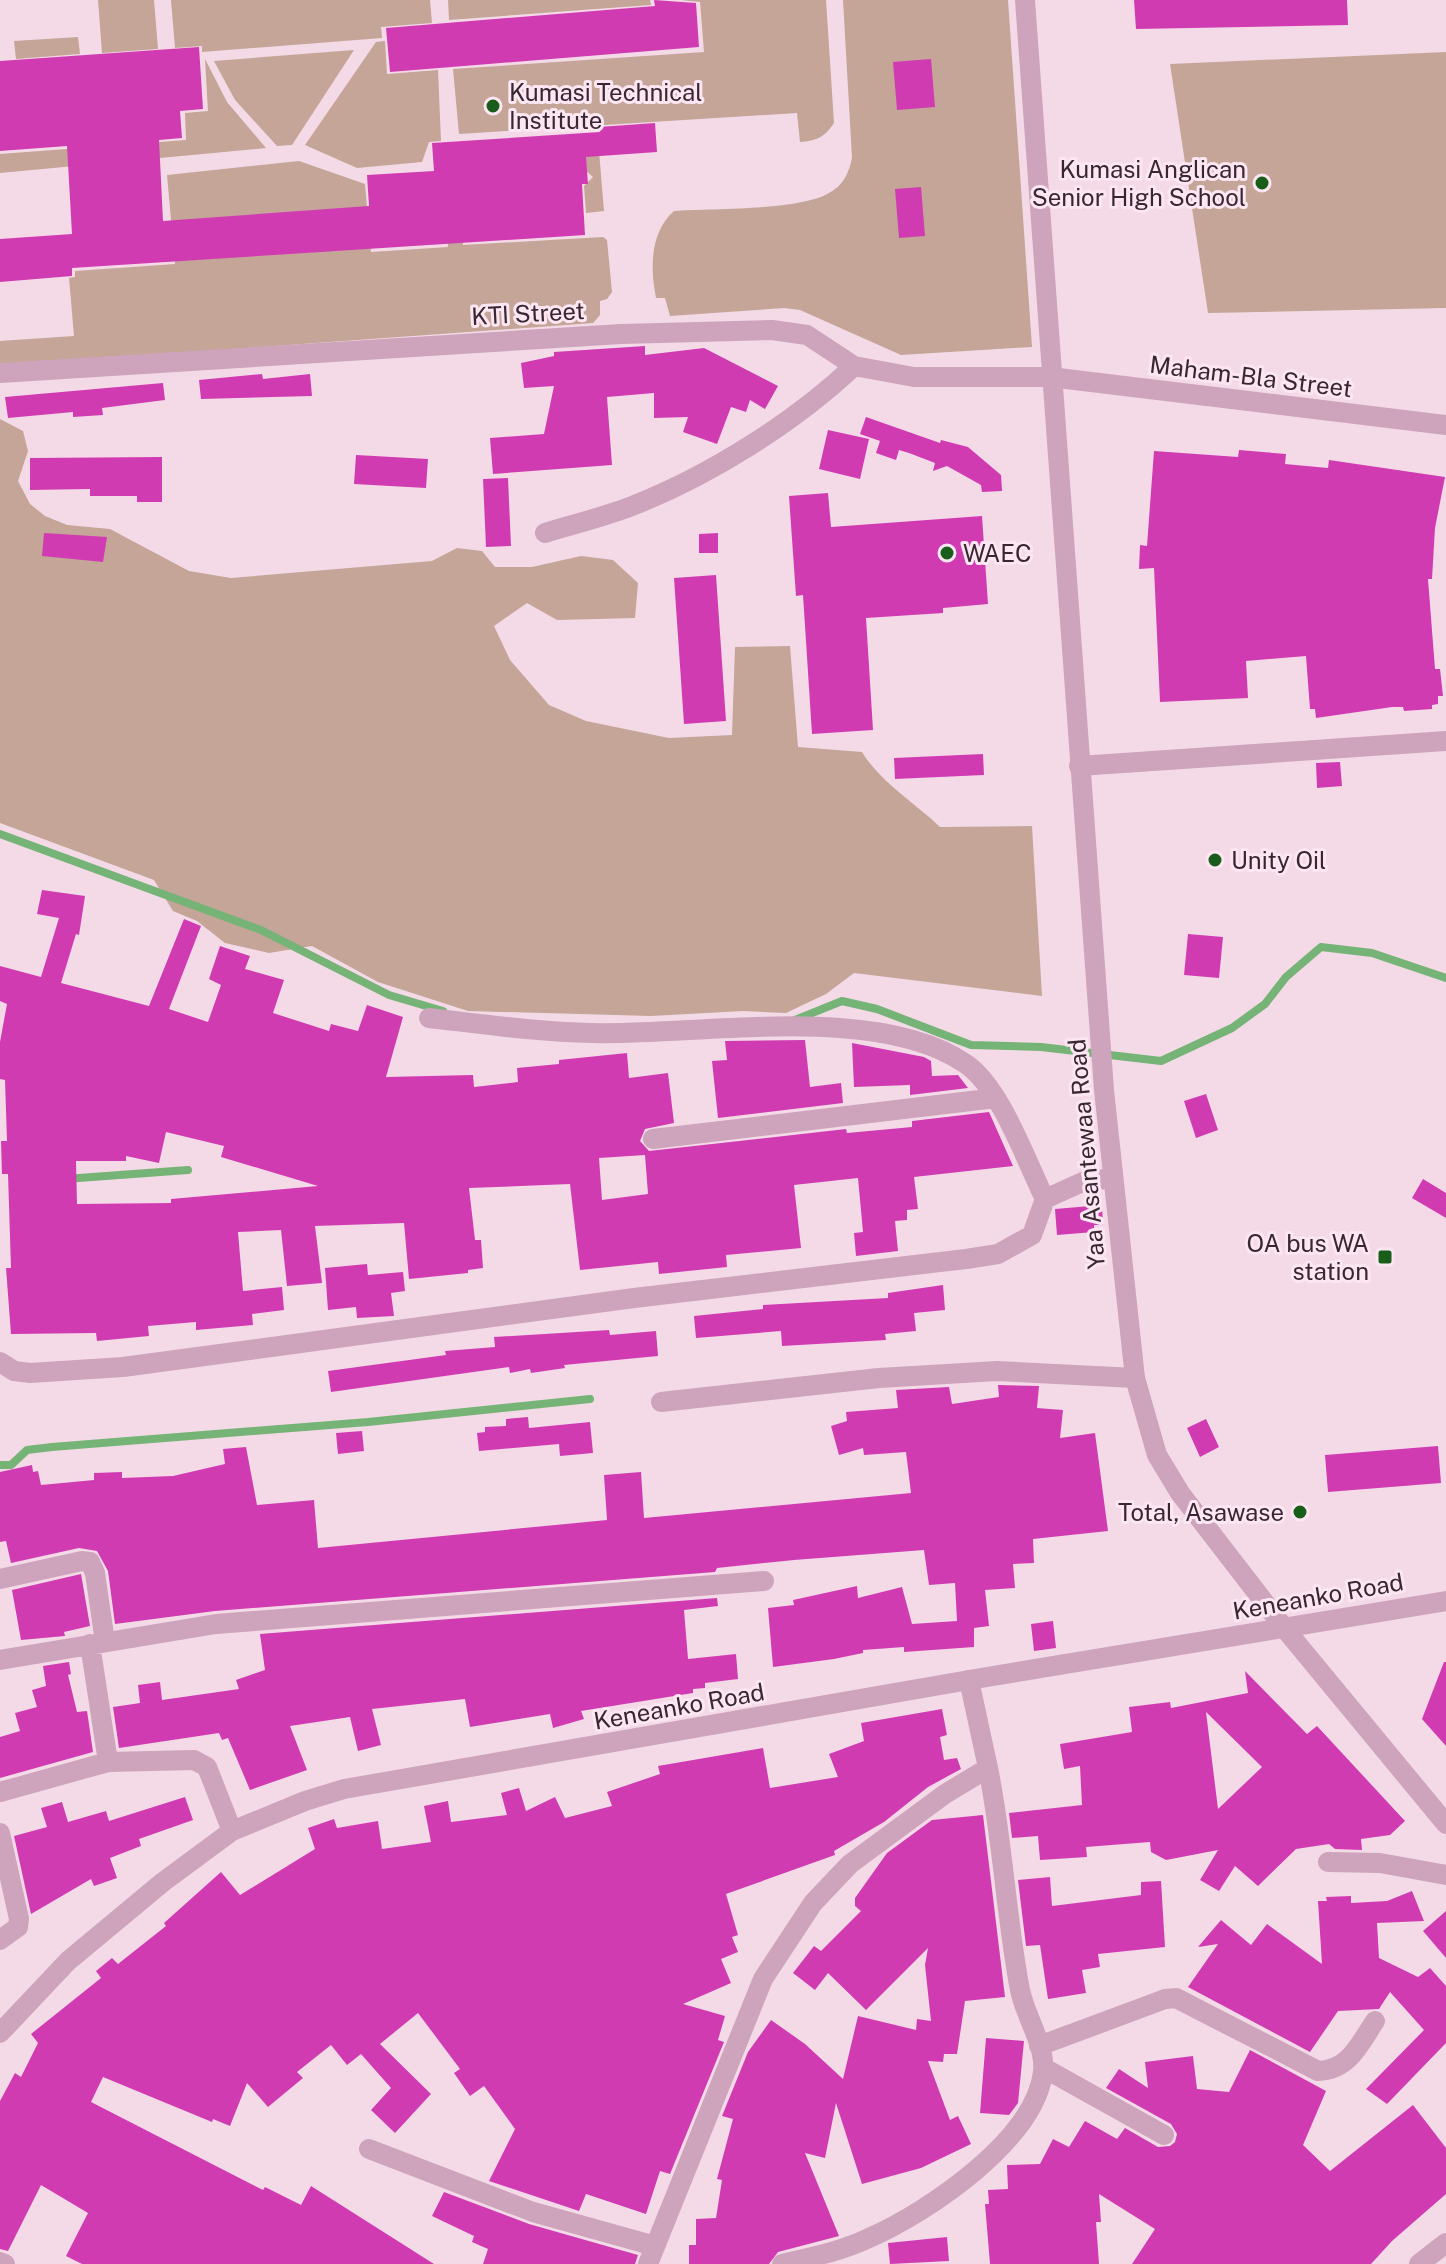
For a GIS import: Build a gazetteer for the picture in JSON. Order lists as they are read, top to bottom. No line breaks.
{"streets":{"street":["KTI Street","Maham-Bla Street","Yaa Asantewaa Road","Keneanko Road"]},"crossings":[["KTI Street","Maham-Bla Street"],["KTI Street","Yaa Asantewaa Road"],["Maham-Bla Street","Yaa Asantewaa Road"],["Yaa Asantewaa Road","Keneanko Road"]],"places":{"other":["Kumasi Technical Institute","Kumasi Anglican Senior High School","WAEC","Unity Oil","Total, Asawase"],"transit":["OA bus WA station"]}}
